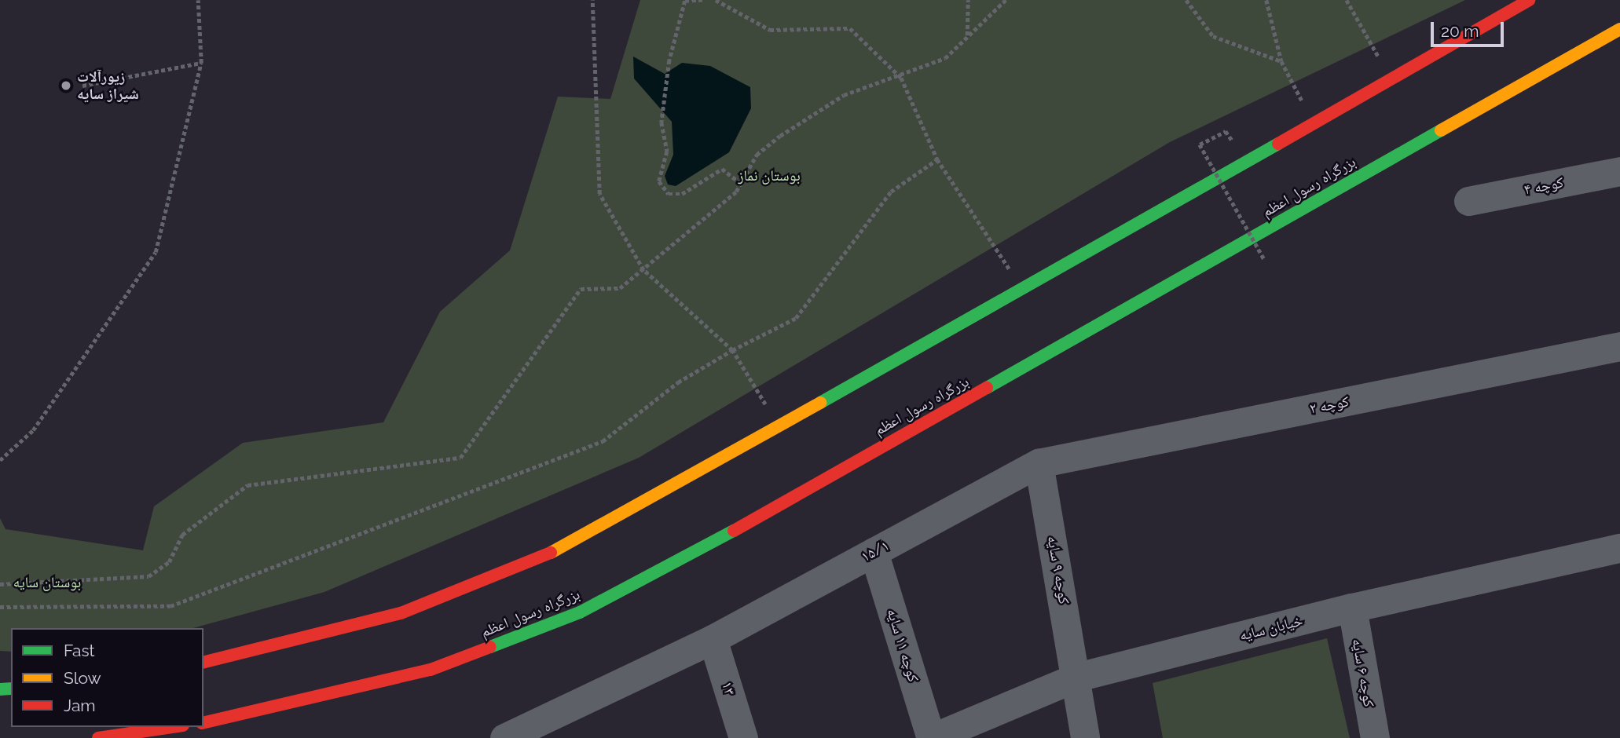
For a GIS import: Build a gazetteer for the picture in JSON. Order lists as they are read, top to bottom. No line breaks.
{"streets":{"highway":["بزرگراه رسول اعظم"],"street":["کوچه ۴","کوچه ۲","۱۵/۱","کوچه ۹ سایه","خیابان سایه","کوچه ۱۱ سایه","کوچه ۶ سایه","۱۳"]},"crossings":[["کوچه ۲","۱۵/۱"],["کوچه ۲","کوچه ۹ سایه"],["۱۵/۱","کوچه ۹ سایه"],["۱۵/۱","کوچه ۱۱ سایه"],["۱۵/۱","۱۳"],["کوچه ۹ سایه","خیابان سایه"],["خیابان سایه","کوچه ۱۱ سایه"],["خیابان سایه","کوچه ۶ سایه"]],"parks":["بوستان نماز","بوستان سایه"],"places":["زیورآلات شیراز سایه"],"legend":["Fast","Slow","Jam"],"scale_bar":"20 m"}
